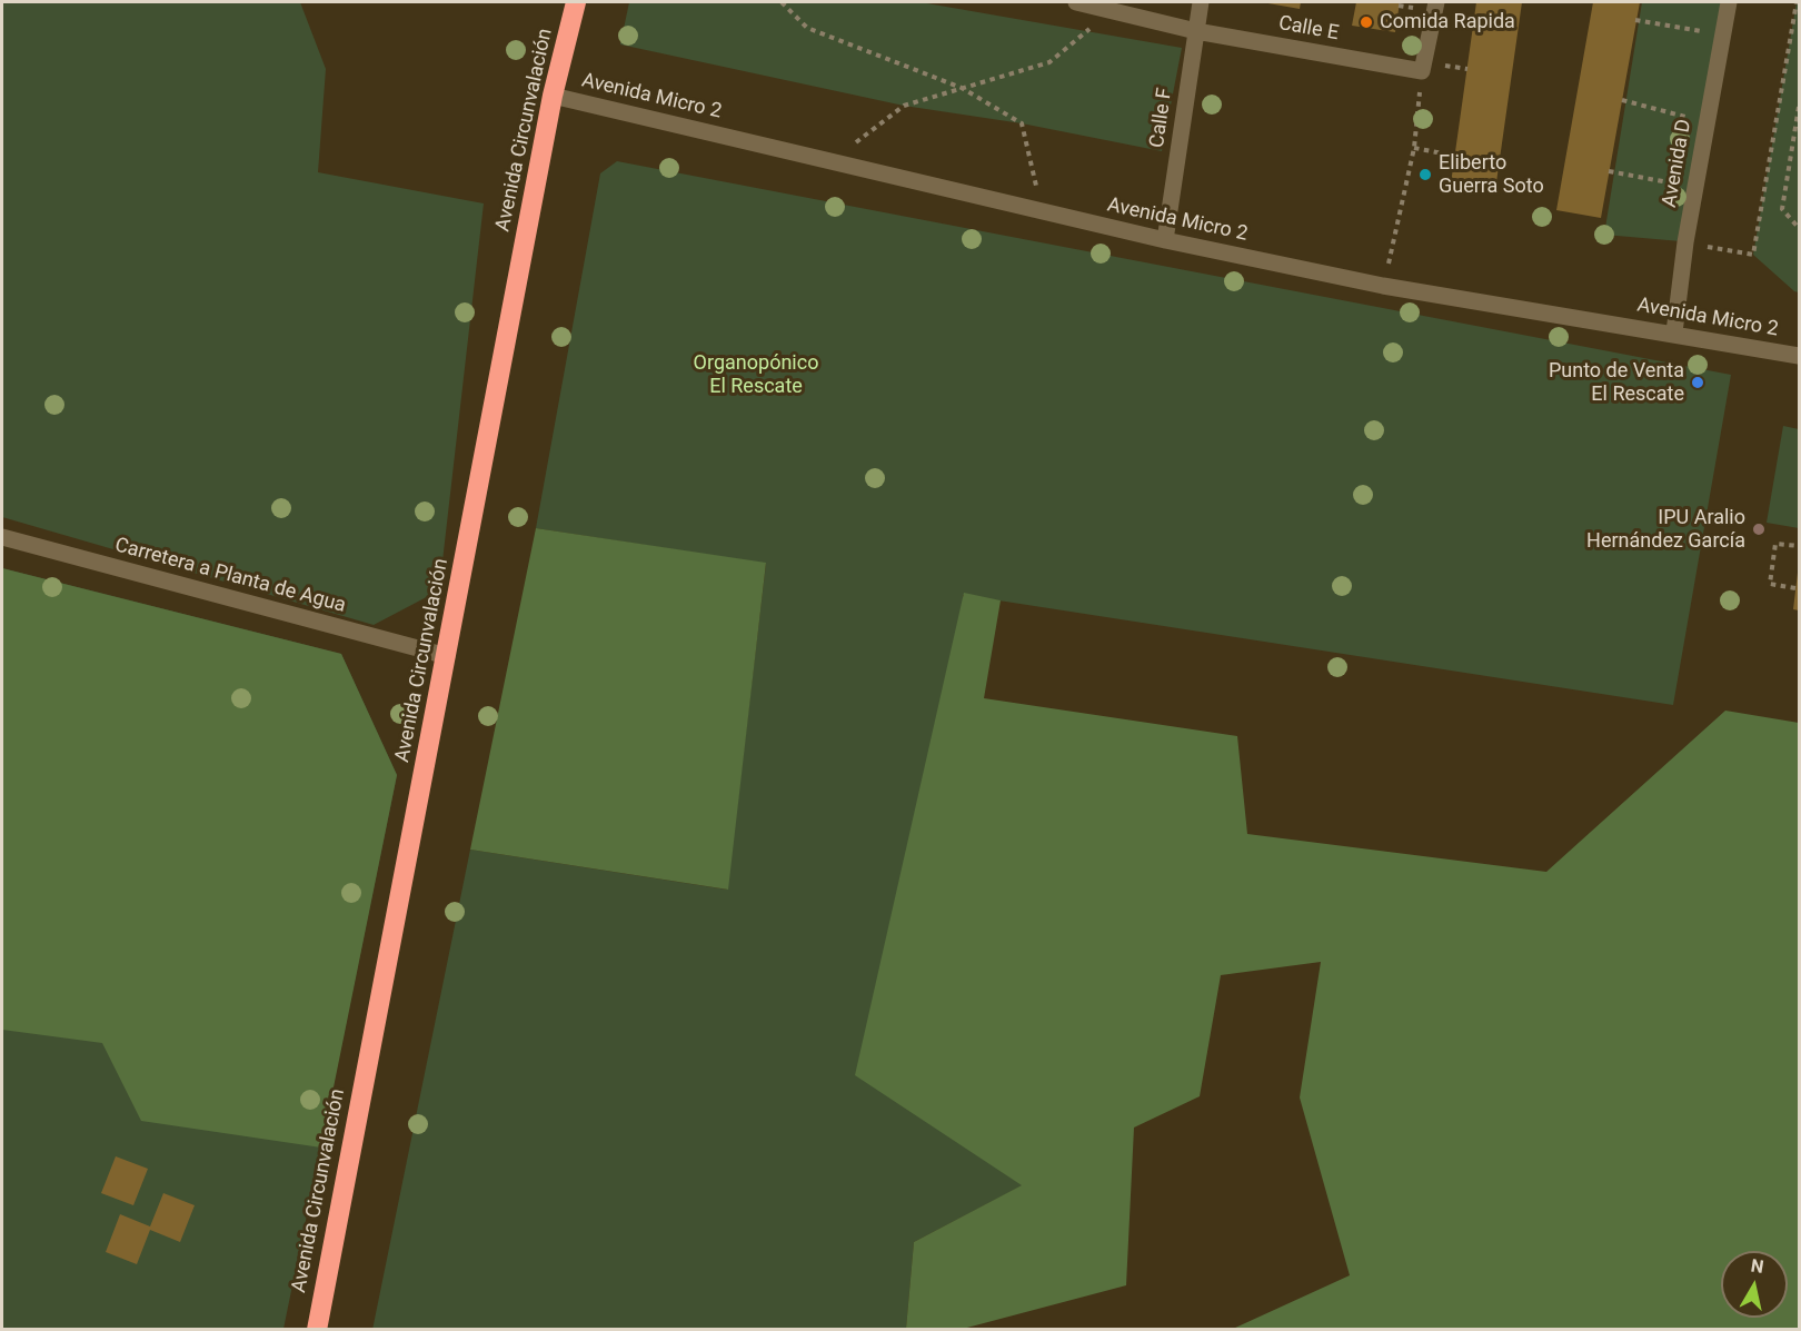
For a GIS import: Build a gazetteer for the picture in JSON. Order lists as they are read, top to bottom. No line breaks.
{"streets":{"highway":["Avenida Circunvalación"],"street":["Calle E","Avenida Micro 2","Calle F","Avenida D","Carretera a Planta de Agua"]},"crossings":[["Calle E","Calle F"],["Avenida Micro 2","Calle F"],["Avenida Micro 2","Avenida Circunvalación"],["Avenida Micro 2","Avenida D"],["Avenida Circunvalación","Carretera a Planta de Agua"]],"parks":["Organopónico El Rescate"],"places":["Comida Rapida","Eliberto Guerra Soto","Punto de Venta El Rescate","IPU Aralio Hernández García"],"north":"top"}
